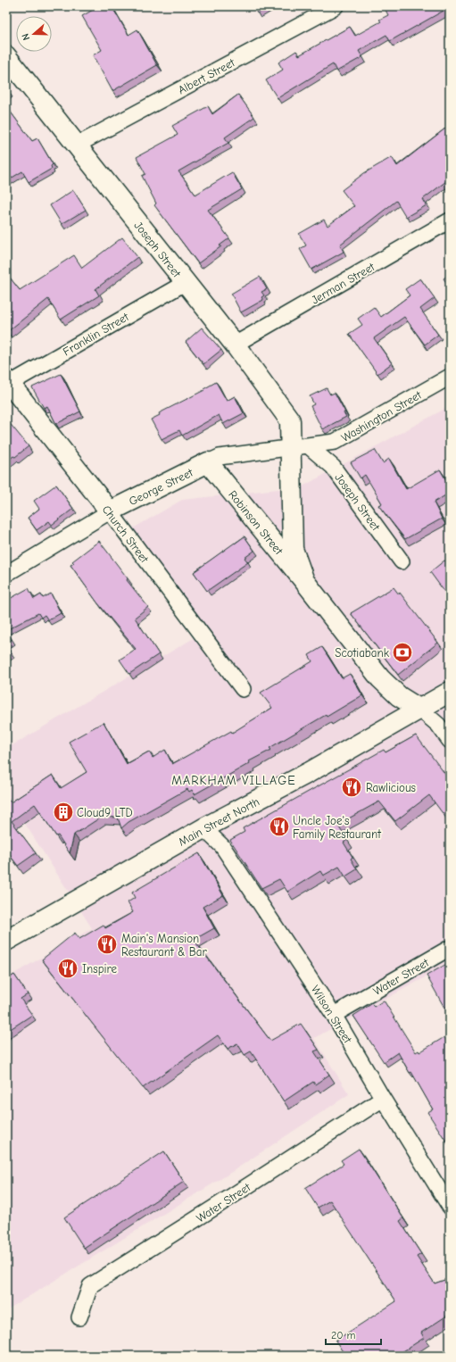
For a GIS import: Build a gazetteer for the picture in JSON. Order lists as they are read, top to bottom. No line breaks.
{"streets":{"street":["Albert Street","Joseph Street","Jerman Street","Franklin Street","Washington Street","George Street","Robinson Street","Church Street","Main Street North","Water Street","Wilson Street"]},"crossings":[["Albert Street","Joseph Street"],["Joseph Street","Jerman Street"],["Joseph Street","Franklin Street"],["Joseph Street","Washington Street"],["Joseph Street","George Street"],["Joseph Street","Robinson Street"],["Franklin Street","Church Street"],["Washington Street","George Street"],["Washington Street","Robinson Street"],["George Street","Robinson Street"],["George Street","Church Street"],["Robinson Street","Main Street North"],["Main Street North","Wilson Street"],["Water Street","Wilson Street"]],"districts":["MARKHAM VILLAGE"],"places":{"bank":["Scotiabank"],"restaurant":["Rawlicious","Uncle Joe's Family Restaurant","Main's Mansion Restaurant & Bar","Inspire"],"building":["Cloud9 LTD"]},"scale_bar":"20 m","north":"left"}
